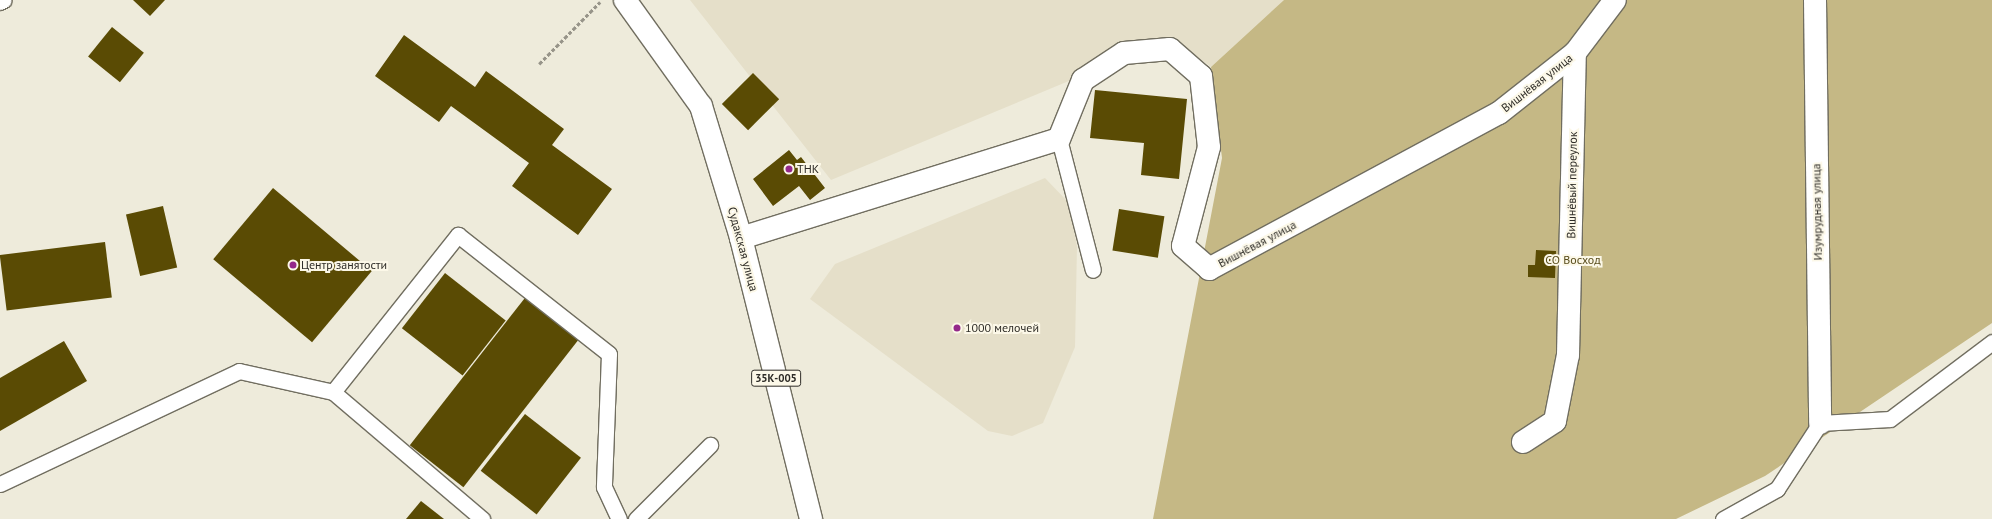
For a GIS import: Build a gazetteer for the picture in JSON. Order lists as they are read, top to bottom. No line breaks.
{"streets":{"street":["Вишнёвая улица","Вишнёвый переулок","Изумрудная улица","Судакская улица","35К-005"]},"crossings":[["Вишнёвая улица","Вишнёвый переулок"]],"parks":["СО Восход"],"places":["ТНК","Центр занятости","1000 мелочей"]}
